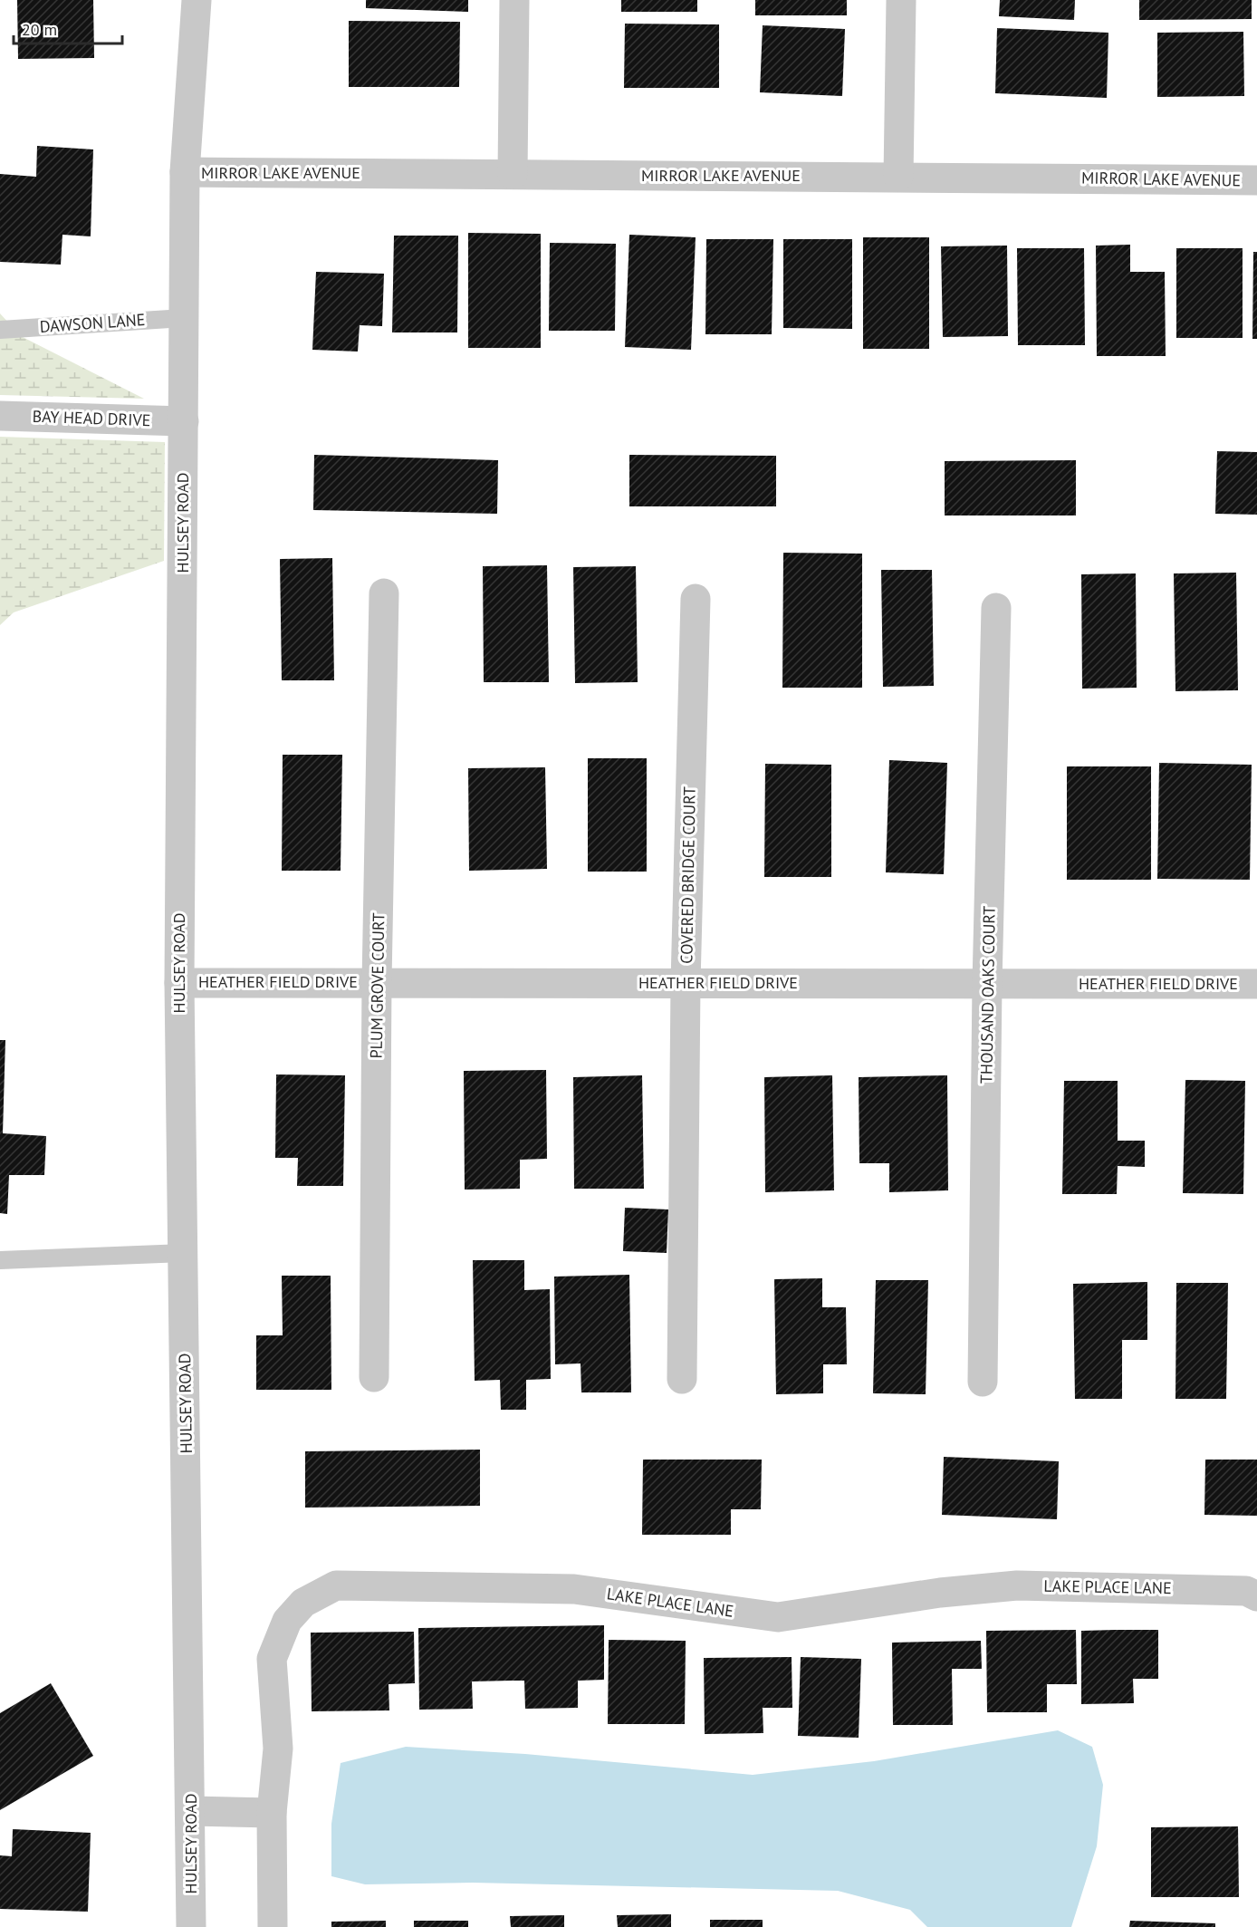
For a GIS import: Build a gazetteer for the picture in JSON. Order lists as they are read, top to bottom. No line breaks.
{"streets":{"street":["MIRROR LAKE AVENUE","BAY HEAD DRIVE","HULSEY ROAD","COVERED BRIDGE COURT","HEATHER FIELD DRIVE","PLUM GROVE COURT","THOUSAND OAKS COURT","LAKE PLACE LANE"],"lane":["DAWSON LANE"]},"crossings":[["MIRROR LAKE AVENUE","HULSEY ROAD"],["DAWSON LANE","HULSEY ROAD"],["BAY HEAD DRIVE","HULSEY ROAD"],["HULSEY ROAD","HEATHER FIELD DRIVE"],["COVERED BRIDGE COURT","HEATHER FIELD DRIVE"],["HEATHER FIELD DRIVE","PLUM GROVE COURT"],["HEATHER FIELD DRIVE","THOUSAND OAKS COURT"]],"scale_bar":"20 m"}
